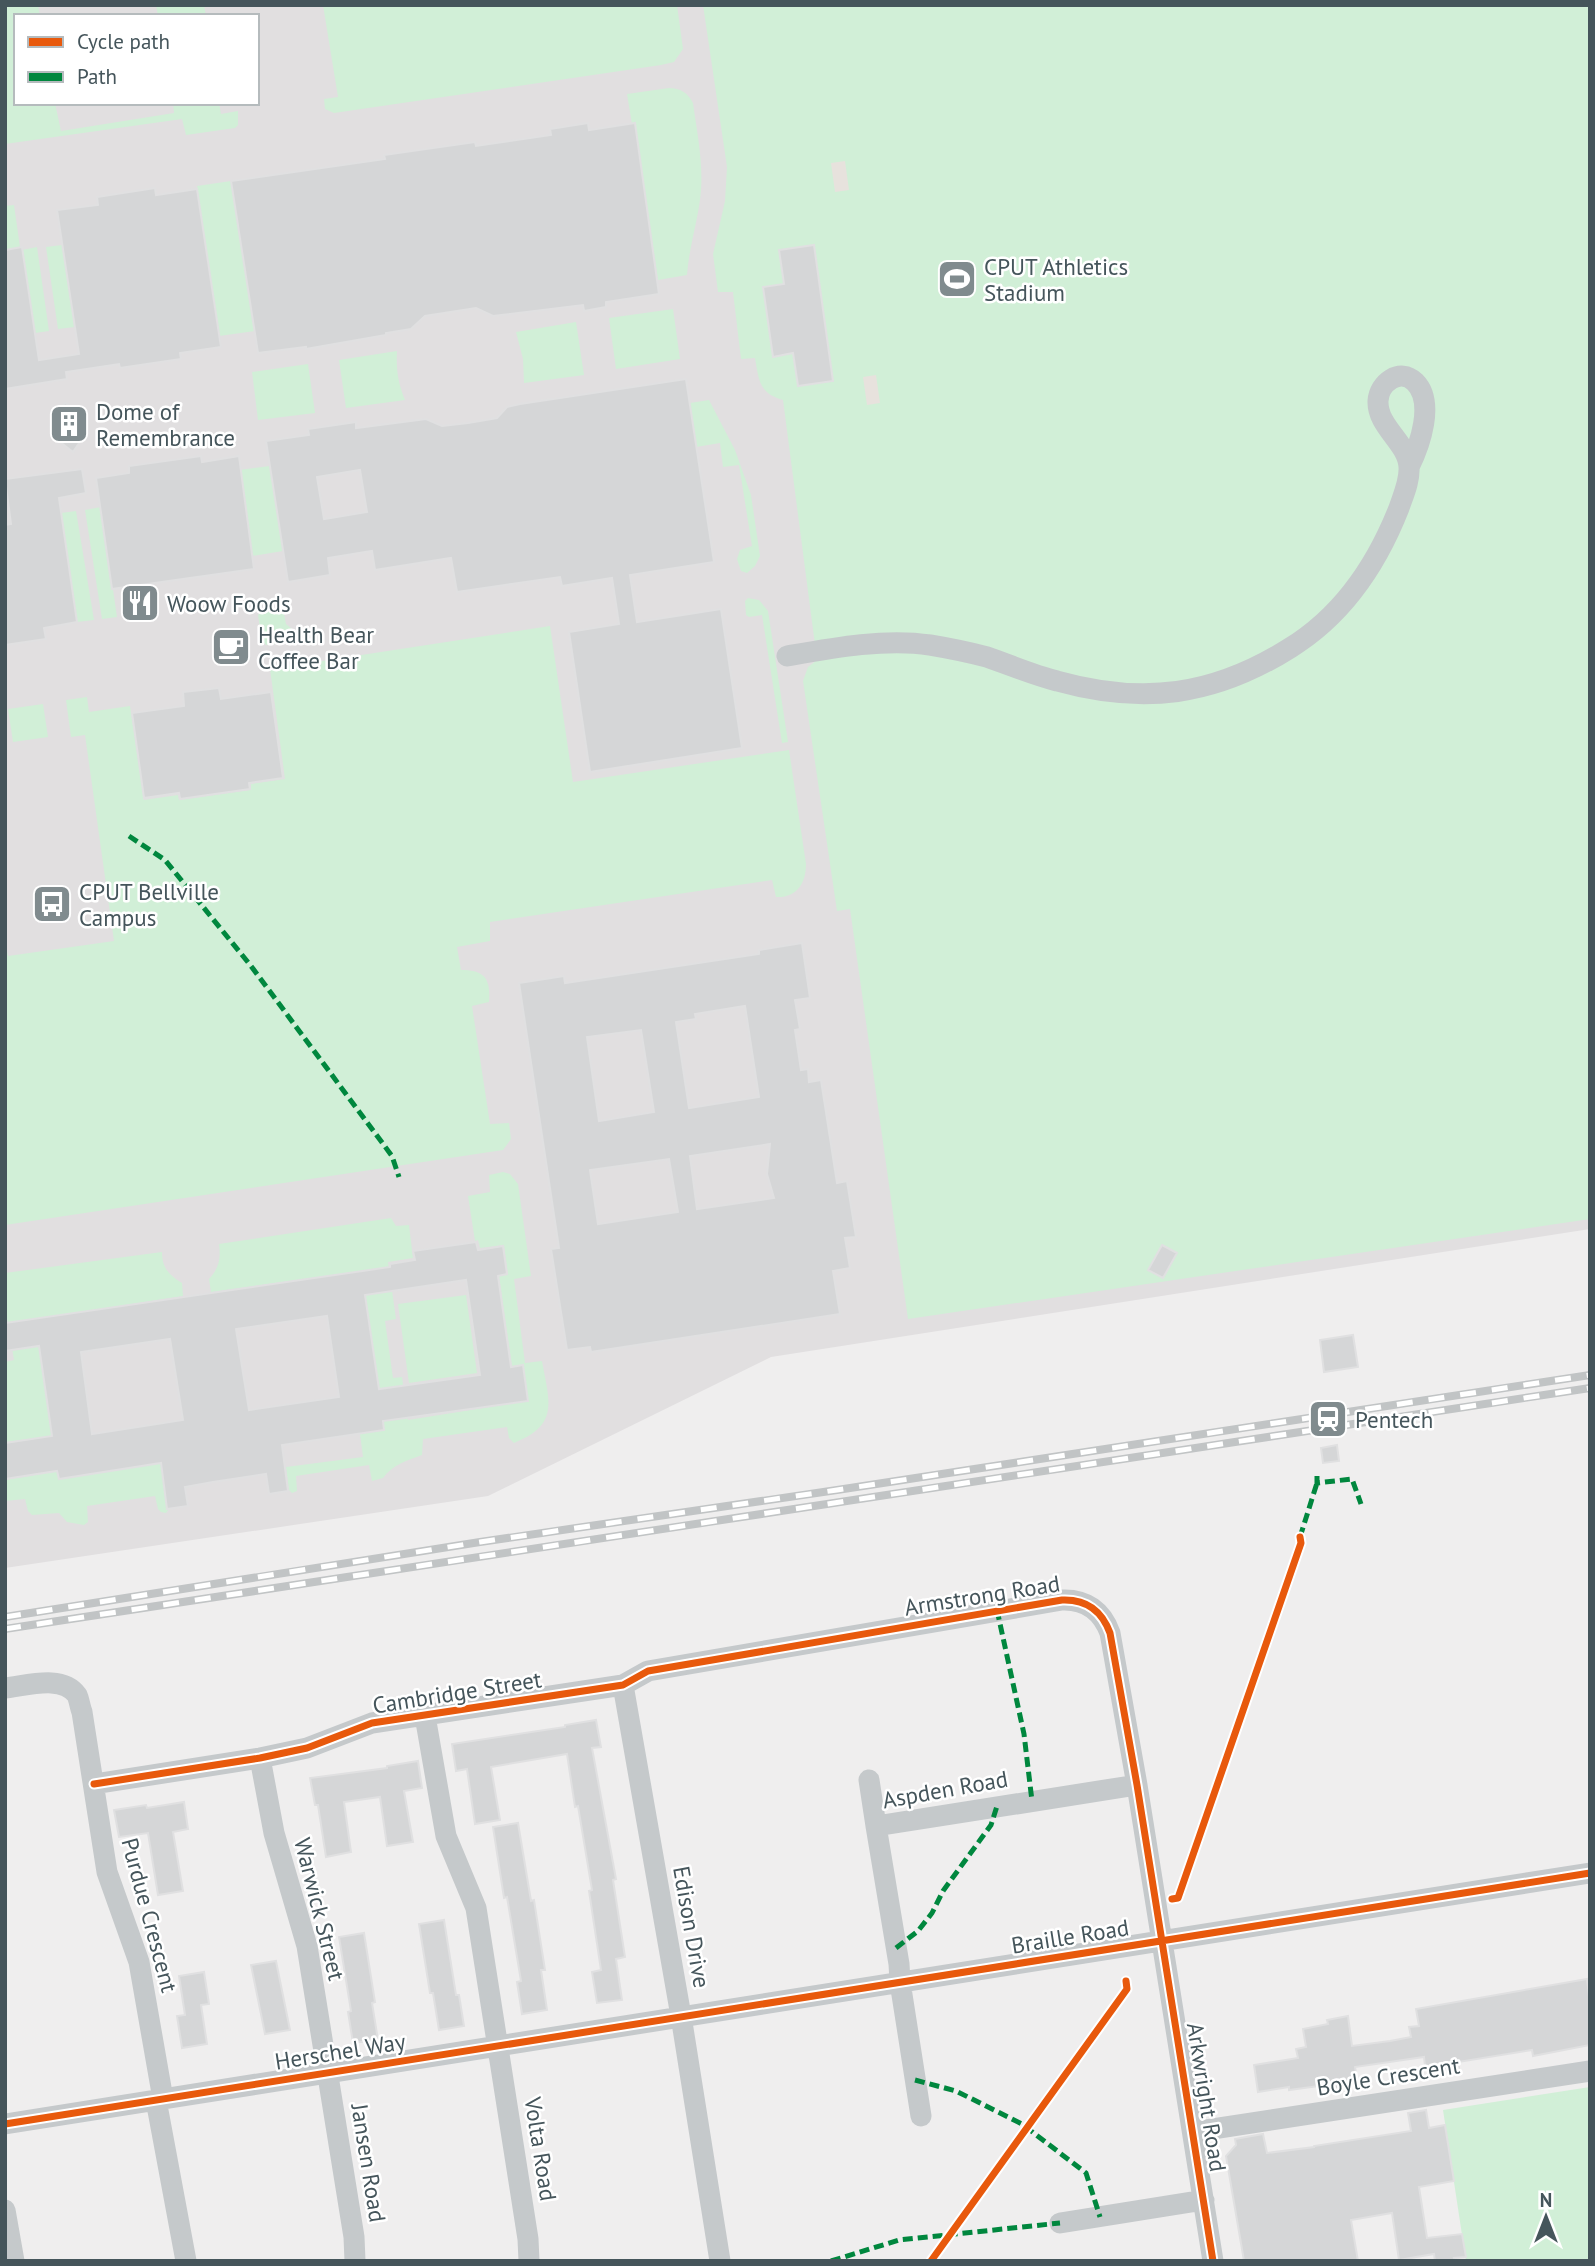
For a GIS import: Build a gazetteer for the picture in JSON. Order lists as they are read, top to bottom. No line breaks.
{"streets":{"street":["Armstrong Road","Cambridge Street","Aspden Road","Warwick Street","Purdue Crescent","Edison Drive","Braille Road","Herschel Way","Boyle Crescent","Arkwright Road","Volta Road","Jansen Road"]},"crossings":[["Armstrong Road","Cambridge Street"],["Armstrong Road","Aspden Road"],["Armstrong Road","Edison Drive"],["Armstrong Road","Braille Road"],["Armstrong Road","Arkwright Road"],["Cambridge Street","Warwick Street"],["Cambridge Street","Purdue Crescent"],["Cambridge Street","Edison Drive"],["Cambridge Street","Volta Road"],["Aspden Road","Braille Road"],["Warwick Street","Herschel Way"],["Warwick Street","Jansen Road"],["Purdue Crescent","Herschel Way"],["Edison Drive","Braille Road"],["Edison Drive","Herschel Way"],["Braille Road","Herschel Way"],["Braille Road","Arkwright Road"],["Herschel Way","Volta Road"],["Herschel Way","Jansen Road"],["Boyle Crescent","Arkwright Road"]],"places":{"sports":["CPUT Athletics Stadium"],"building":["Dome of Remembrance"],"restaurant":["Woow Foods"],"cafe":["Health Bear Coffee Bar"],"bus stop":["CPUT Bellville Campus"],"station":["Pentech"]},"legend":["Cycle path","Path"],"north":"top"}
